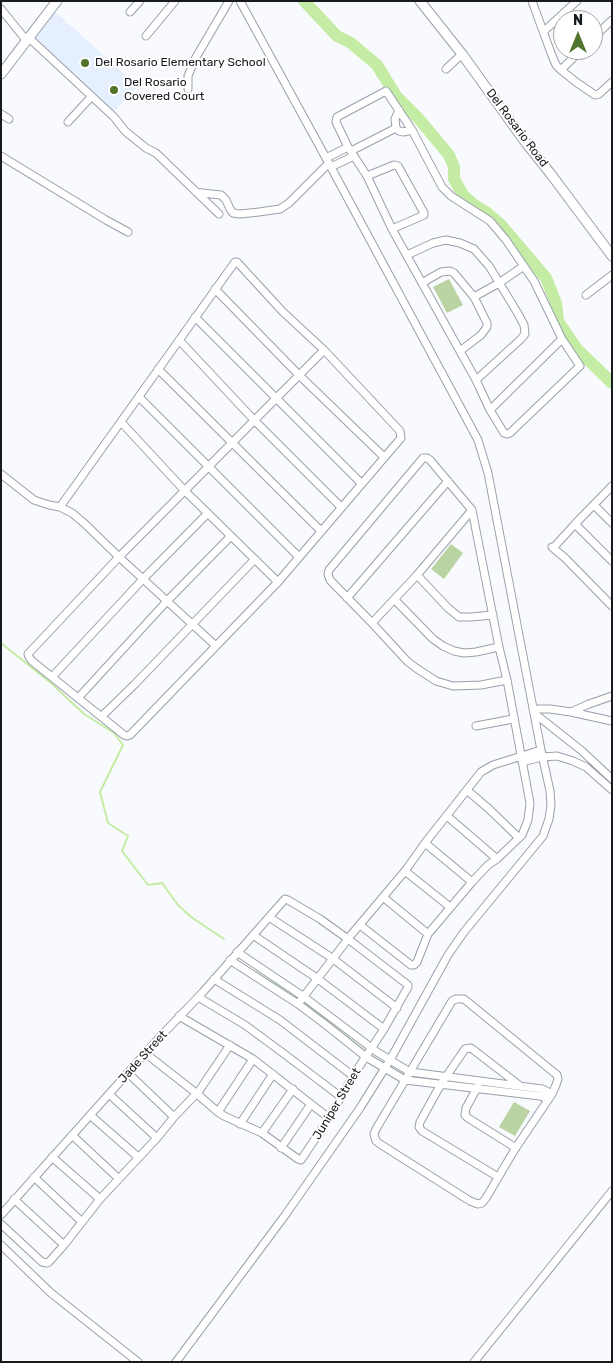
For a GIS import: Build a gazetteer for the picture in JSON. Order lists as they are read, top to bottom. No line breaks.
{"streets":{"main road":["Del Rosario Road"],"street":["Jade Street","Juniper Street"]},"crossings":[["Jade Street","Juniper Street"]],"places":["Del Rosario Elementary School","Del Rosario Covered Court"],"north":"top"}
